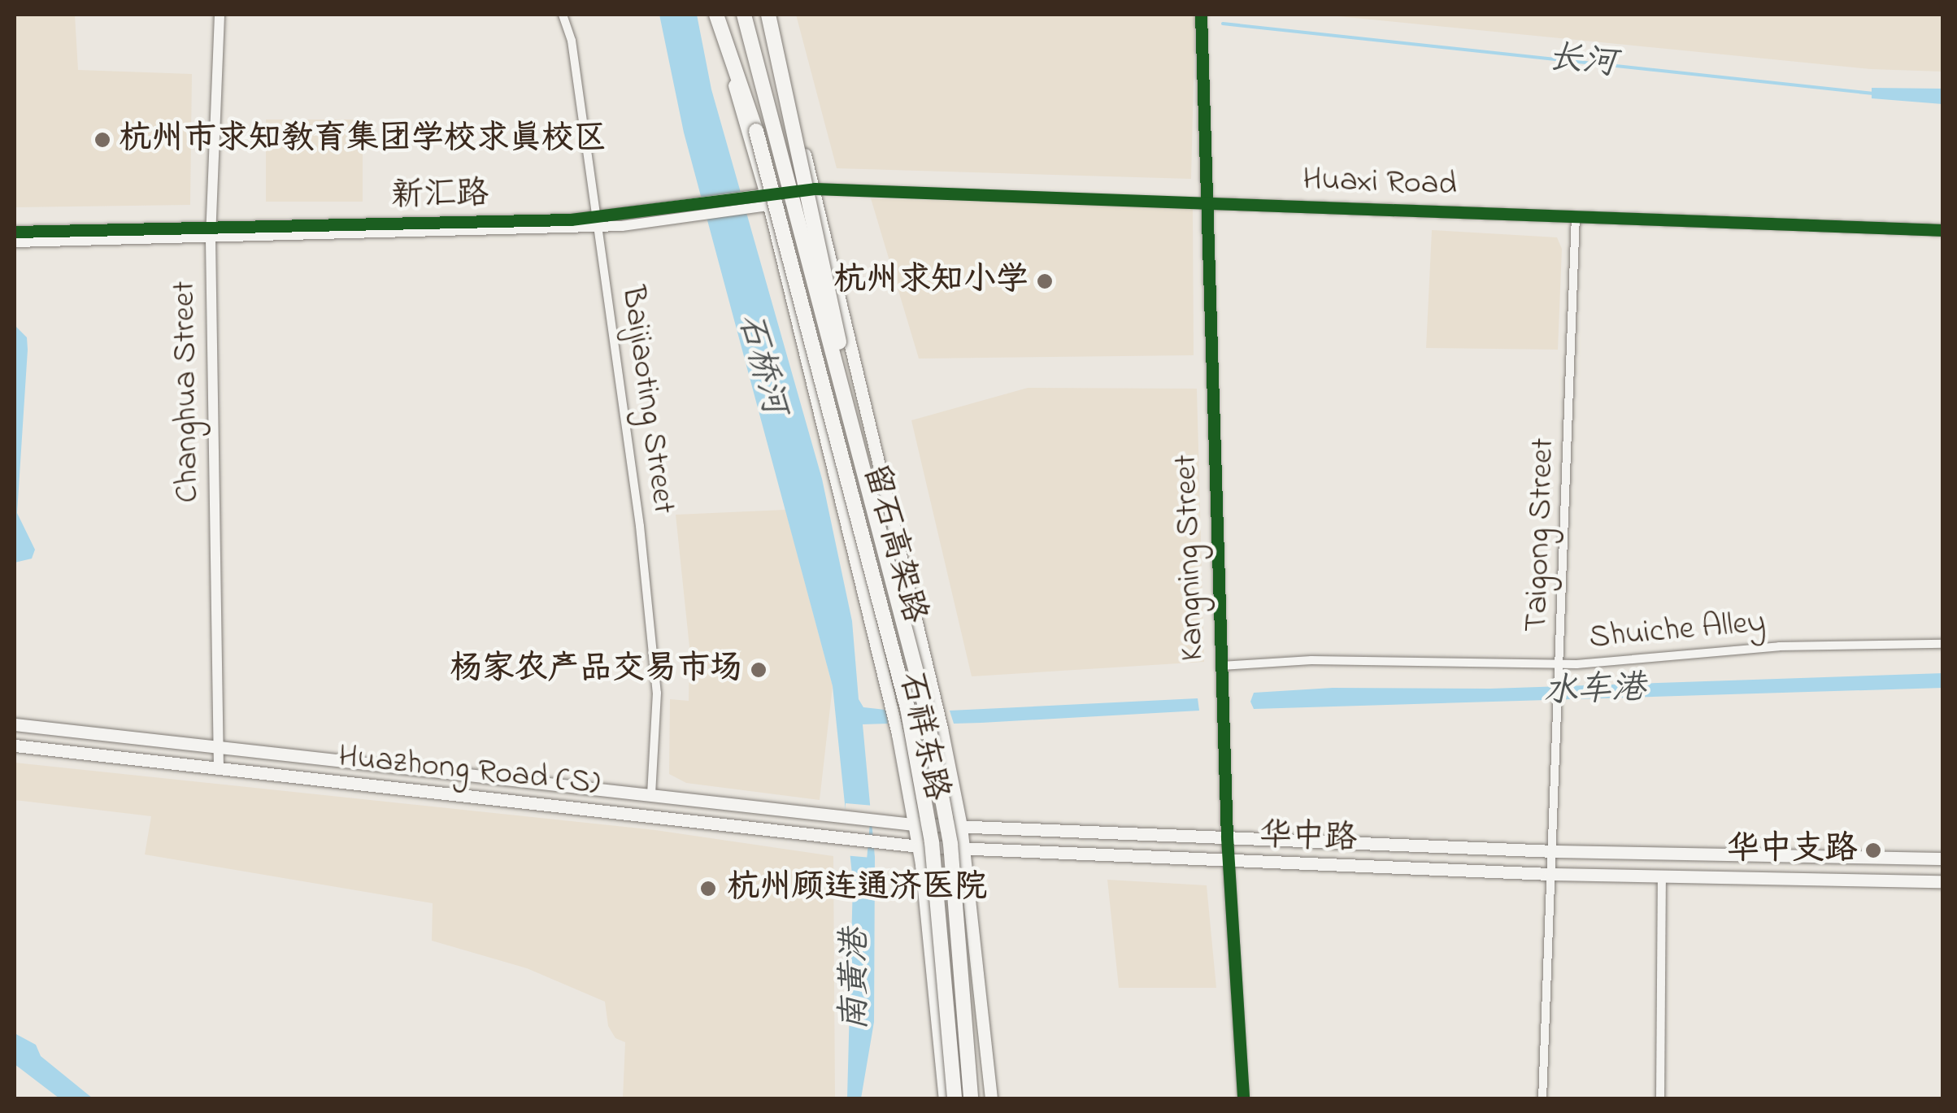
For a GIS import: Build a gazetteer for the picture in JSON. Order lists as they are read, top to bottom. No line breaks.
{"streets":{"highway":["留石高架路"],"main road":["石祥东路","Huazhong Road (S)","华中路"],"street":["Huaxi Road","新汇路","Changhua Street","Baijiaoting Street","Taigong Street","Kangning Street","Shuiche Alley"]},"crossings":[["Huaxi Road","新汇路"],["Huaxi Road","Taigong Street"],["Huaxi Road","Kangning Street"],["Huaxi Road","石祥东路"],["新汇路","Changhua Street"],["新汇路","Baijiaoting Street"],["新汇路","石祥东路"],["Changhua Street","Huazhong Road (S)"],["Baijiaoting Street","Huazhong Road (S)"],["Taigong Street","Shuiche Alley"],["Taigong Street","华中路"],["Kangning Street","Shuiche Alley"],["Kangning Street","华中路"],["石祥东路","Huazhong Road (S)"],["石祥东路","华中路"],["Huazhong Road (S)","华中路"]],"water":["长河","石桥河","水车港","南黄港"],"places":["杭州市求知教育集团学校求真校区","杭州求知小学","杨家农产品交易市场","华中支路","杭州顾连通济医院"]}
